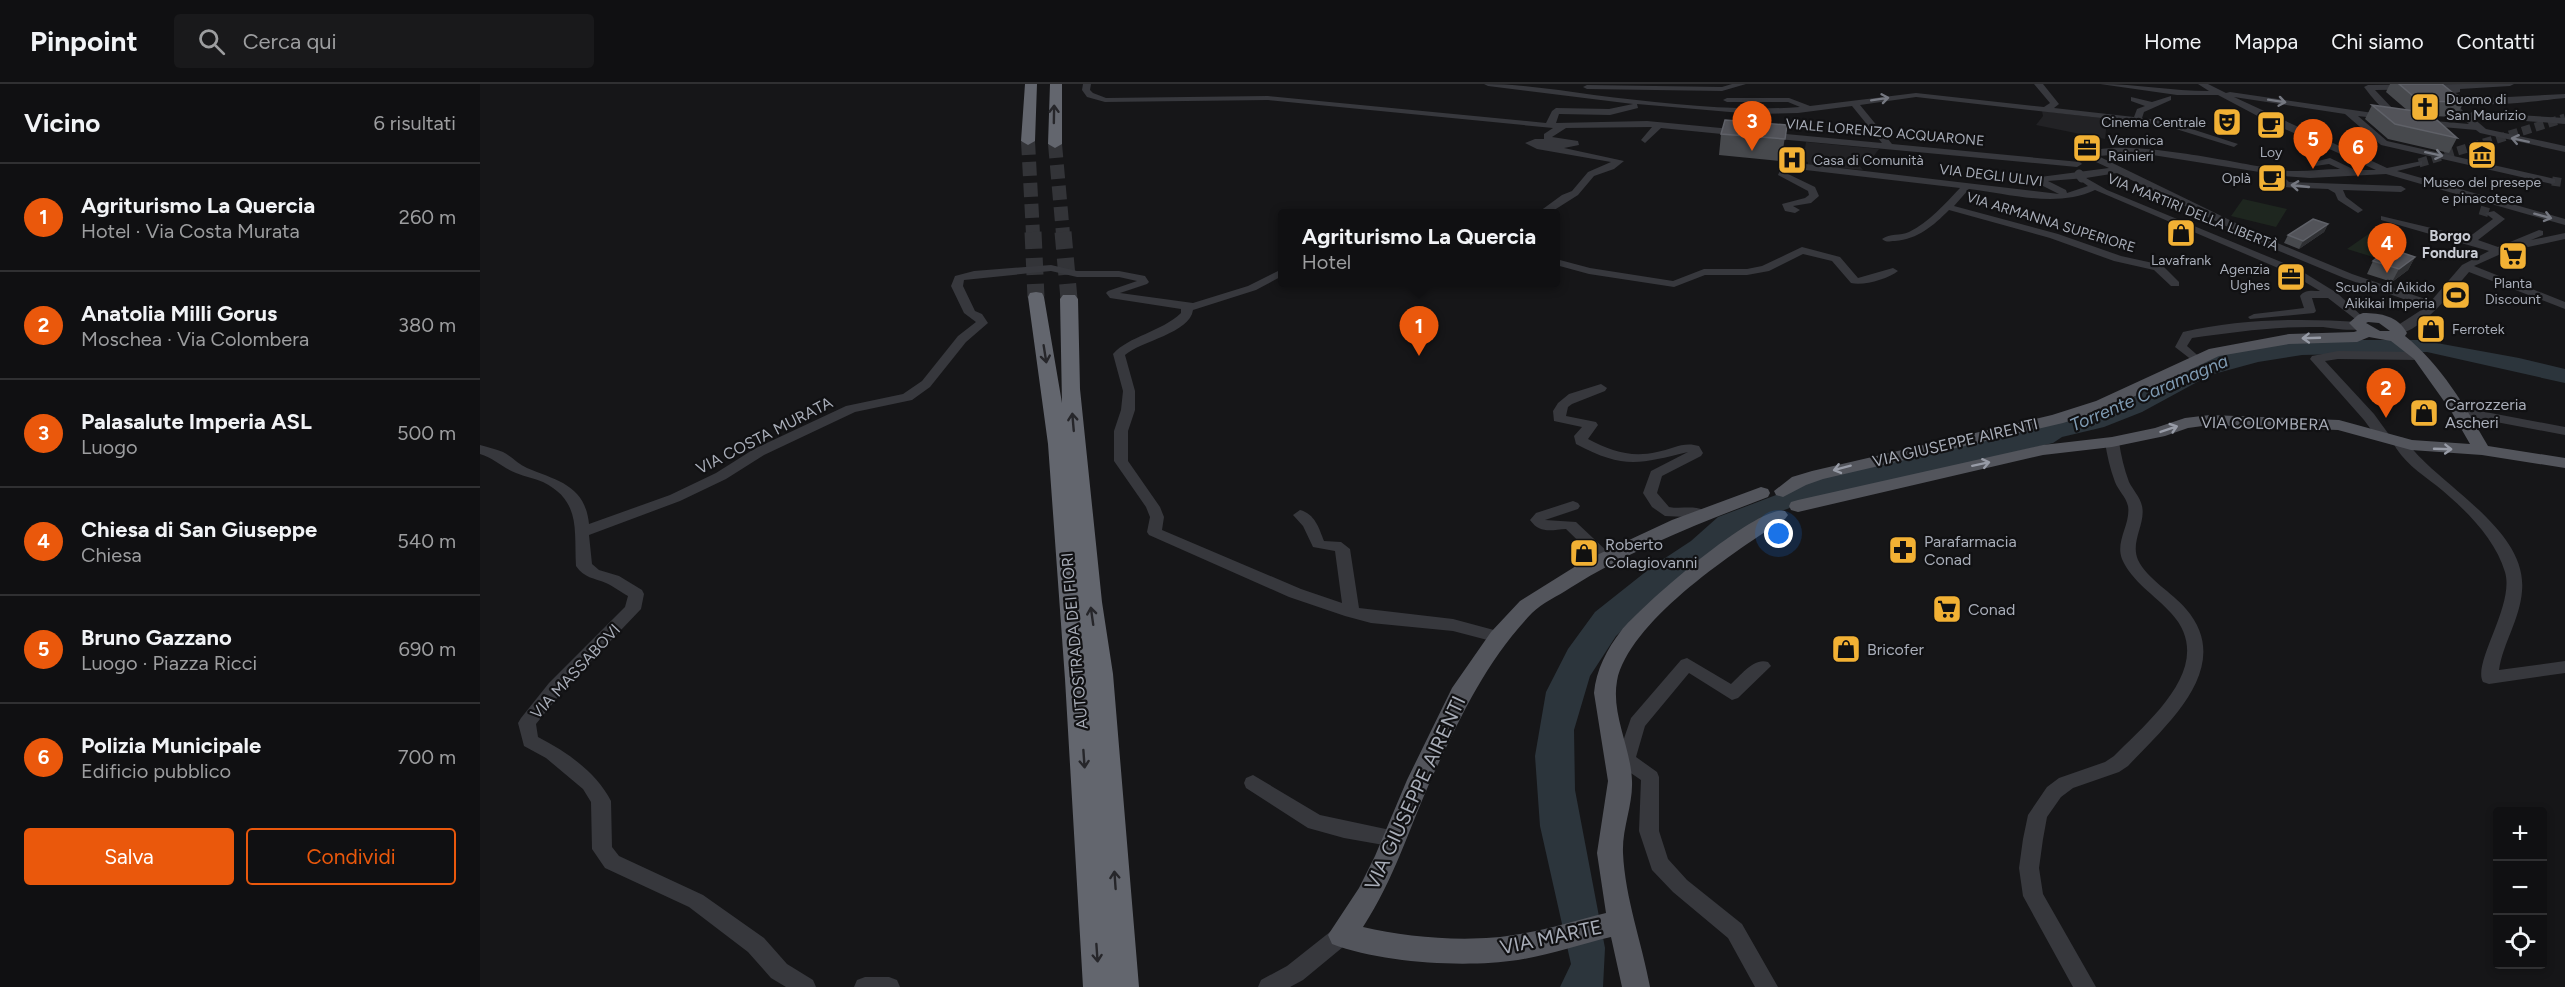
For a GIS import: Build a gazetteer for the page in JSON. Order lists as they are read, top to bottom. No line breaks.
{"streets":{"highway":["AUTOSTRADA DEI FIORI"],"main road":["VIA COLOMBERA","VIA GIUSEPPE AIRENTI","VIA MARTE"],"street":["VIALE LORENZO ACQUARONE","VIA DEGLI ULIVI","VIA MARTIRI DELLA LIBERTÀ","VIA ARMANNA SUPERIORE","VIA COSTA MURATA","VIA MASSABOVI"]},"crossings":[["VIALE LORENZO ACQUARONE","VIA MARTIRI DELLA LIBERTÀ"],["VIA DEGLI ULIVI","VIA MARTIRI DELLA LIBERTÀ"],["VIA MARTIRI DELLA LIBERTÀ","VIA GIUSEPPE AIRENTI"],["VIA COLOMBERA","VIA MARTE"],["VIA COSTA MURATA","VIA MASSABOVI"],["VIA GIUSEPPE AIRENTI","VIA MARTE"]],"one_way":["VIA COLOMBERA"],"districts":["Borgo Fondura"],"water":["Torrente Caramagna"],"places":{"church":["Duomo di San Maurizio"],"theatre":["Cinema Centrale"],"cafe":["Loy","Oplà"],"office":["Veronica Rainieri","Agenzia Ughes"],"museum":["Museo del presepe e pinacoteca"],"hospital":["Casa di Comunità"],"shop":["Lavafrank","Ferrotek","Carrozzeria Ascheri","Roberto Colagiovanni","Bricofer"],"supermarket":["Planta Discount","Conad"],"sports":["Scuola di Aikido Aikikai Imperia"],"pharmacy":["Parafarmacia Conad"]},"page":{"header":"Pinpoint","search":"Cerca qui","nav":["Home","Mappa","Chi siamo","Contatti"],"heading":["Vicino","6 risultati"],"pins":["3","5","6","4","1","2"],"list":[{"mark":"1","name":"Agriturismo La Quercia","note":"Hotel · Via Costa Murata","value":"260 m"},{"mark":"2","name":"Anatolia Milli Gorus","note":"Moschea · Via Colombera","value":"380 m"},{"mark":"3","name":"Palasalute Imperia ASL","note":"Luogo","value":"500 m"},{"mark":"4","name":"Chiesa di San Giuseppe","note":"Chiesa","value":"540 m"},{"mark":"5","name":"Bruno Gazzano","note":"Luogo · Piazza Ricci","value":"690 m"},{"mark":"6","name":"Polizia Municipale","note":"Edificio pubblico","value":"700 m"}],"popup":["Agriturismo La Quercia","Hotel"],"map_buttons":["+","−"],"buttons":["Salva","Condividi"]}}
